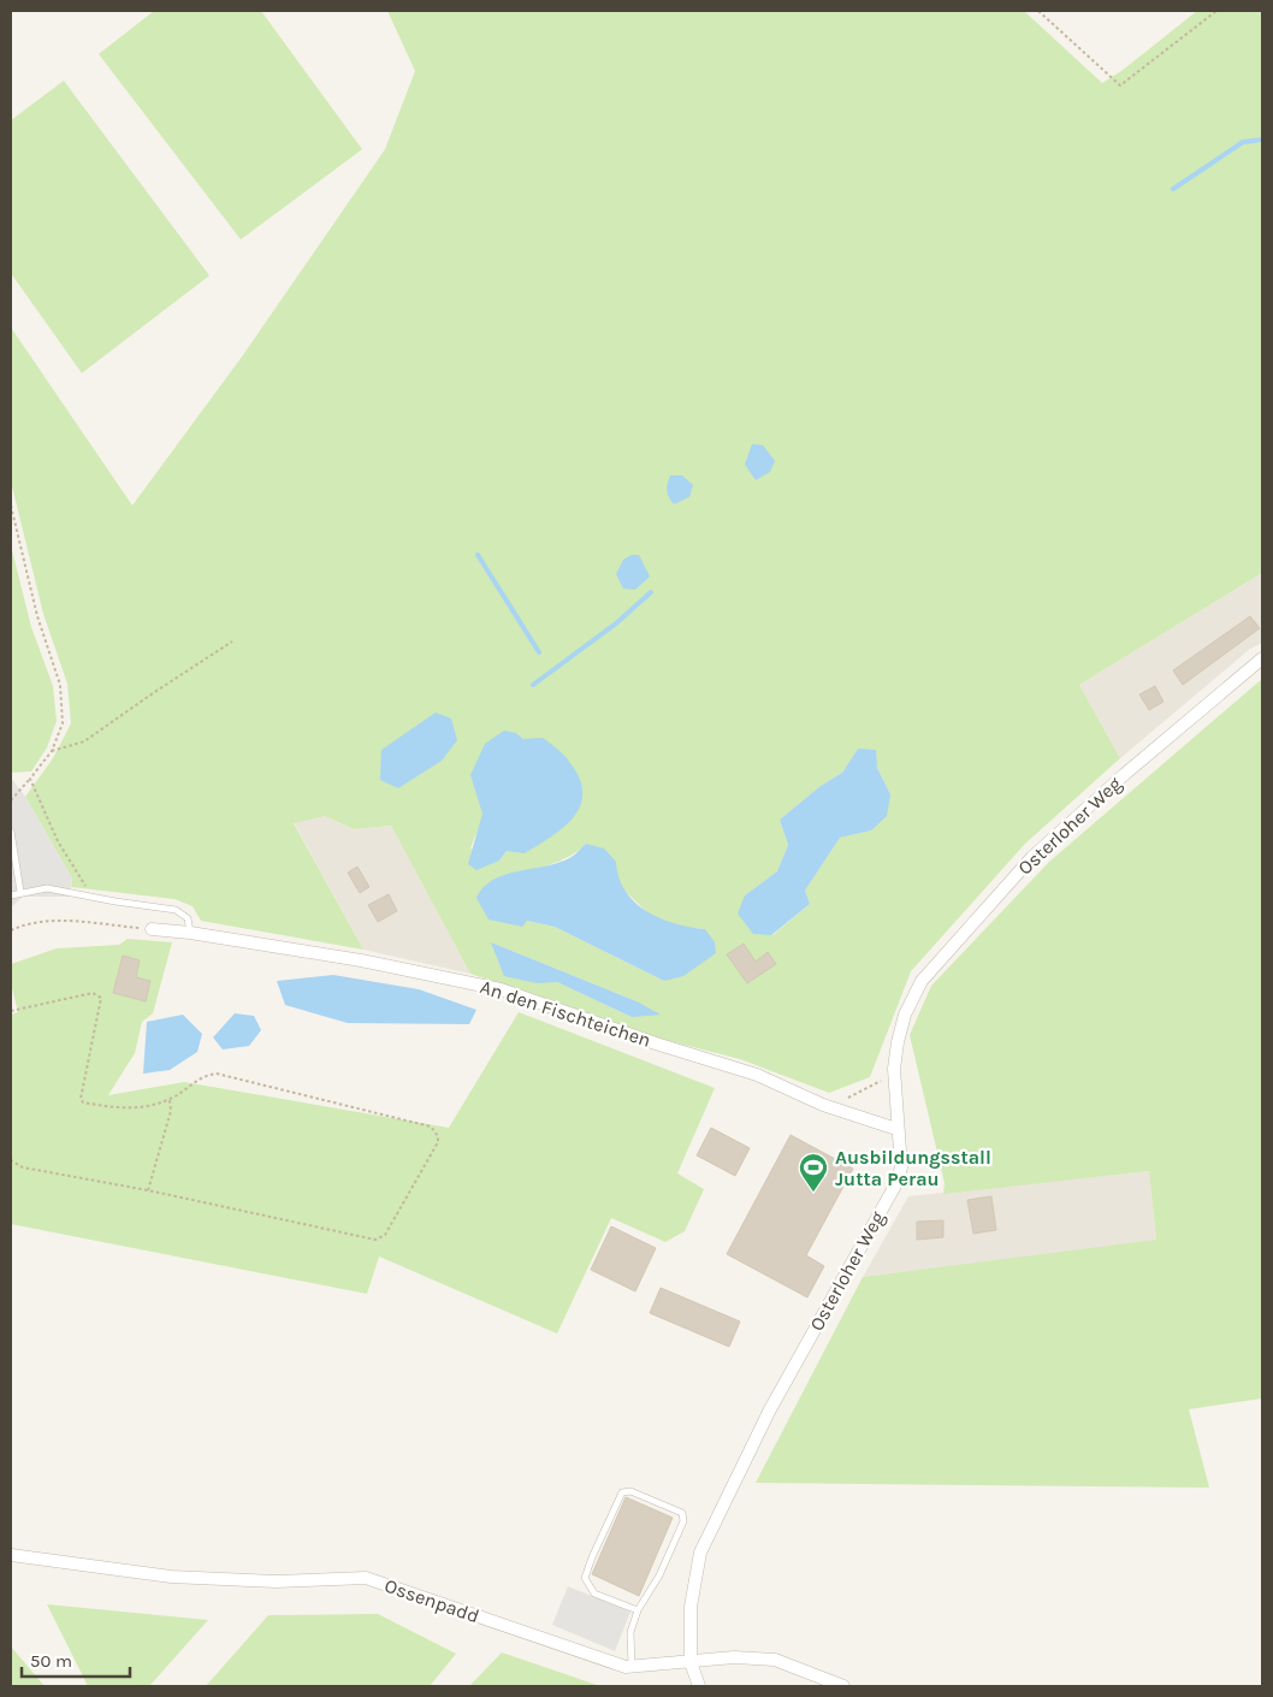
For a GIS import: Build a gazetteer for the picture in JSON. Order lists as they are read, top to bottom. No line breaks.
{"streets":{"street":["Osterloher Weg","An den Fischteichen","Ossenpadd"]},"crossings":[["Osterloher Weg","An den Fischteichen"],["Osterloher Weg","Ossenpadd"]],"places":{"sports":["Ausbildungsstall Jutta Perau"]},"scale_bar":"50 m"}
